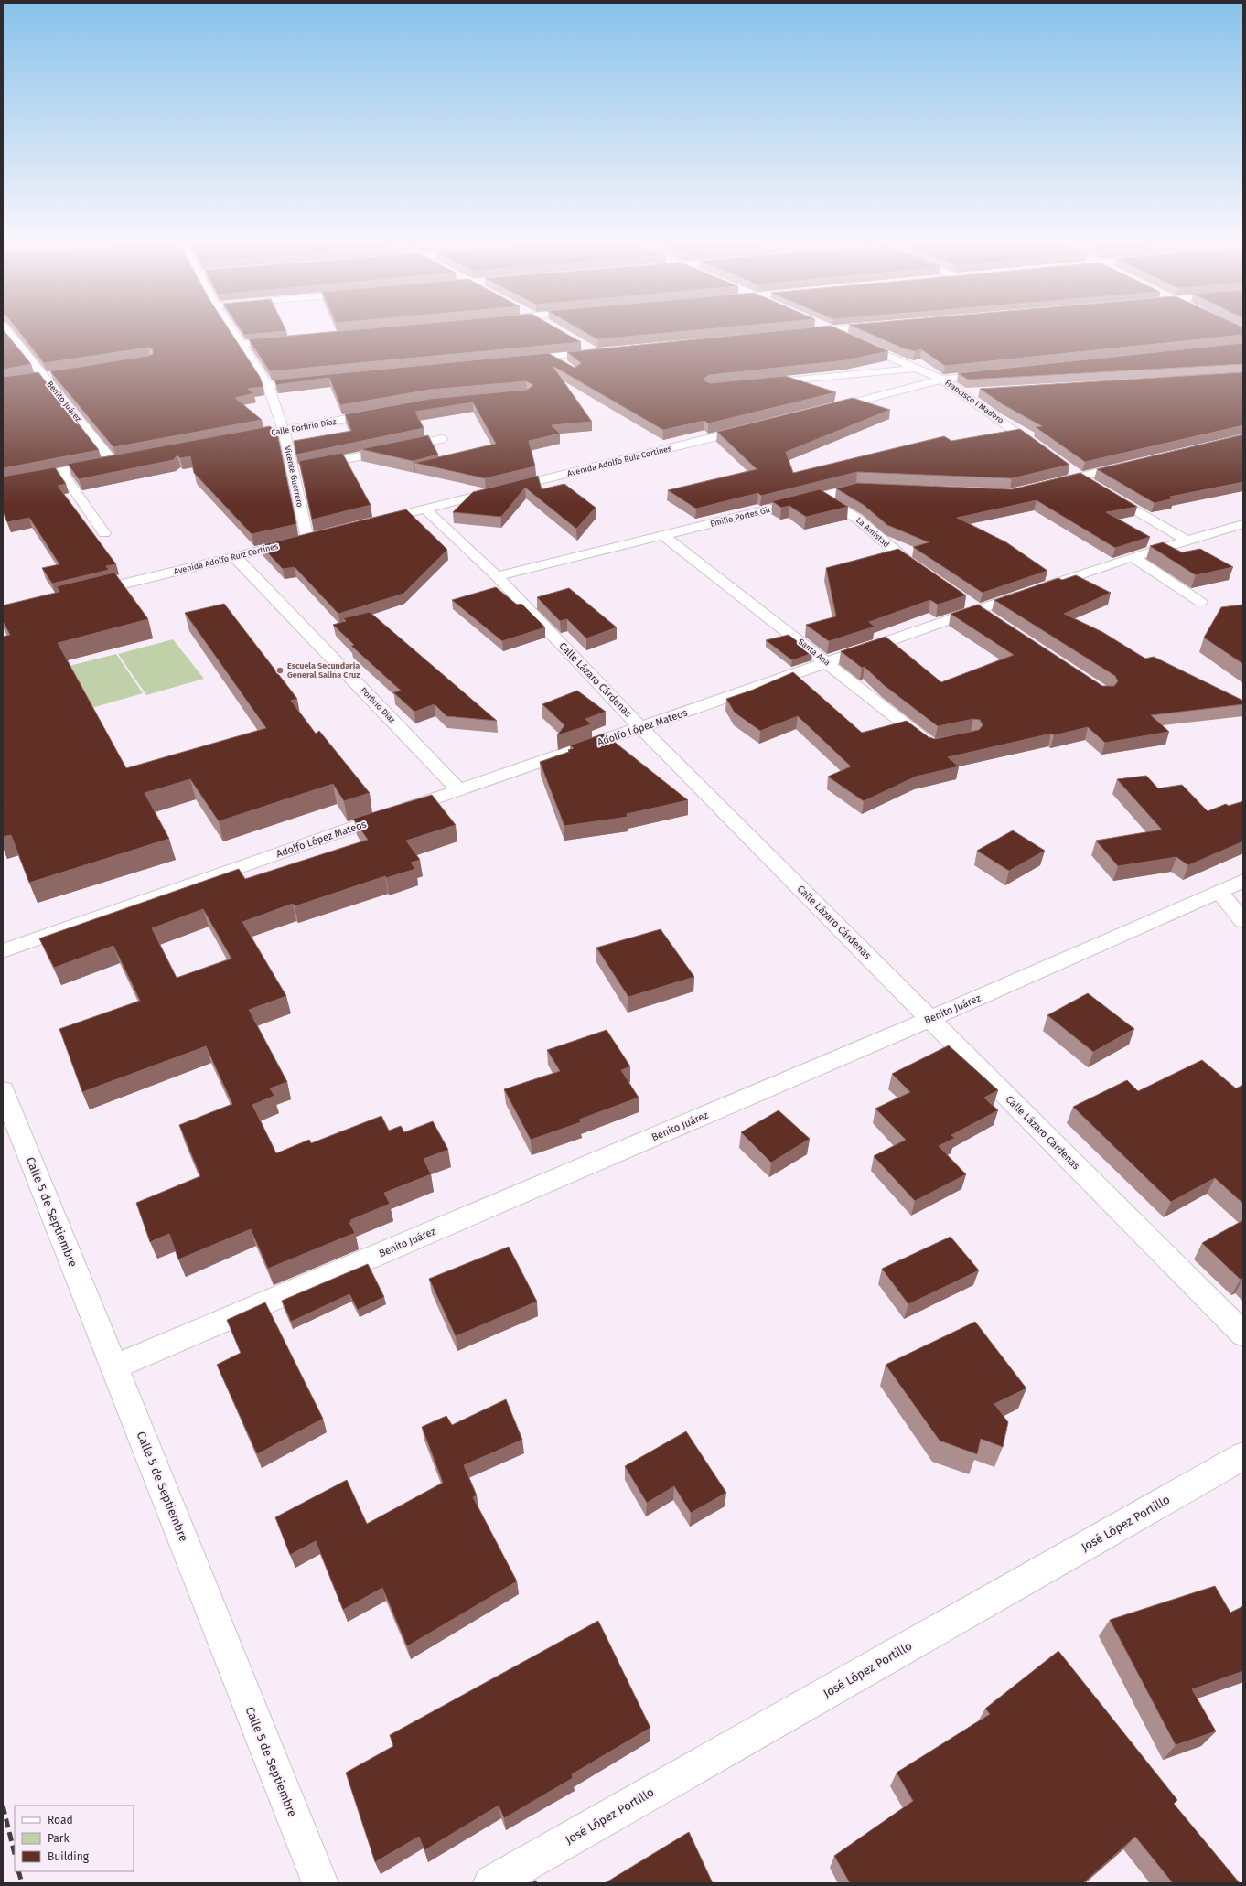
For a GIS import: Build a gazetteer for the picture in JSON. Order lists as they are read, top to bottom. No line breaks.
{"streets":{"street":["Benito Juárez","Francisco I Madero","Calle Porfirio Díaz","Avenida Adolfo Ruiz Cortines","Vicente Guerrero","Emilio Portes Gil","La Amistad","Santa Ana","Calle Lázaro Cárdenas","Porfirio Díaz","Adolfo López Mateos","Calle 5 de Septiembre","José López Portillo"]},"crossings":[["Benito Juárez","Calle Lázaro Cárdenas"],["Benito Juárez","Calle 5 de Septiembre"],["Calle Porfirio Díaz","Vicente Guerrero"],["Avenida Adolfo Ruiz Cortines","Vicente Guerrero"],["Avenida Adolfo Ruiz Cortines","Calle Lázaro Cárdenas"],["Avenida Adolfo Ruiz Cortines","Porfirio Díaz"],["Emilio Portes Gil","La Amistad"],["Emilio Portes Gil","Santa Ana"],["Emilio Portes Gil","Calle Lázaro Cárdenas"],["Santa Ana","Adolfo López Mateos"],["Calle Lázaro Cárdenas","Adolfo López Mateos"],["Porfirio Díaz","Adolfo López Mateos"]],"places":["Escuela Secundaria General Salina Cruz"],"legend":["Road","Park","Building"]}
